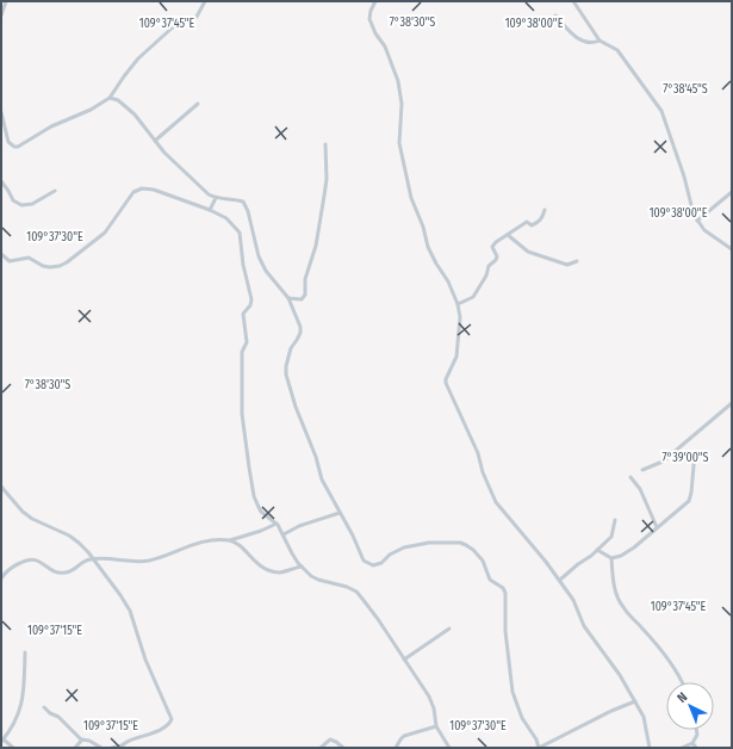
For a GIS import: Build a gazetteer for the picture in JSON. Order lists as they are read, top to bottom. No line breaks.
{"north":"top left","coordinates":["7°38'30\"S","109°37'45\"E","109°38'00\"E","7°38'45\"S","109°37'30\"E","7°39'00\"S","109°37'15\"E"]}
